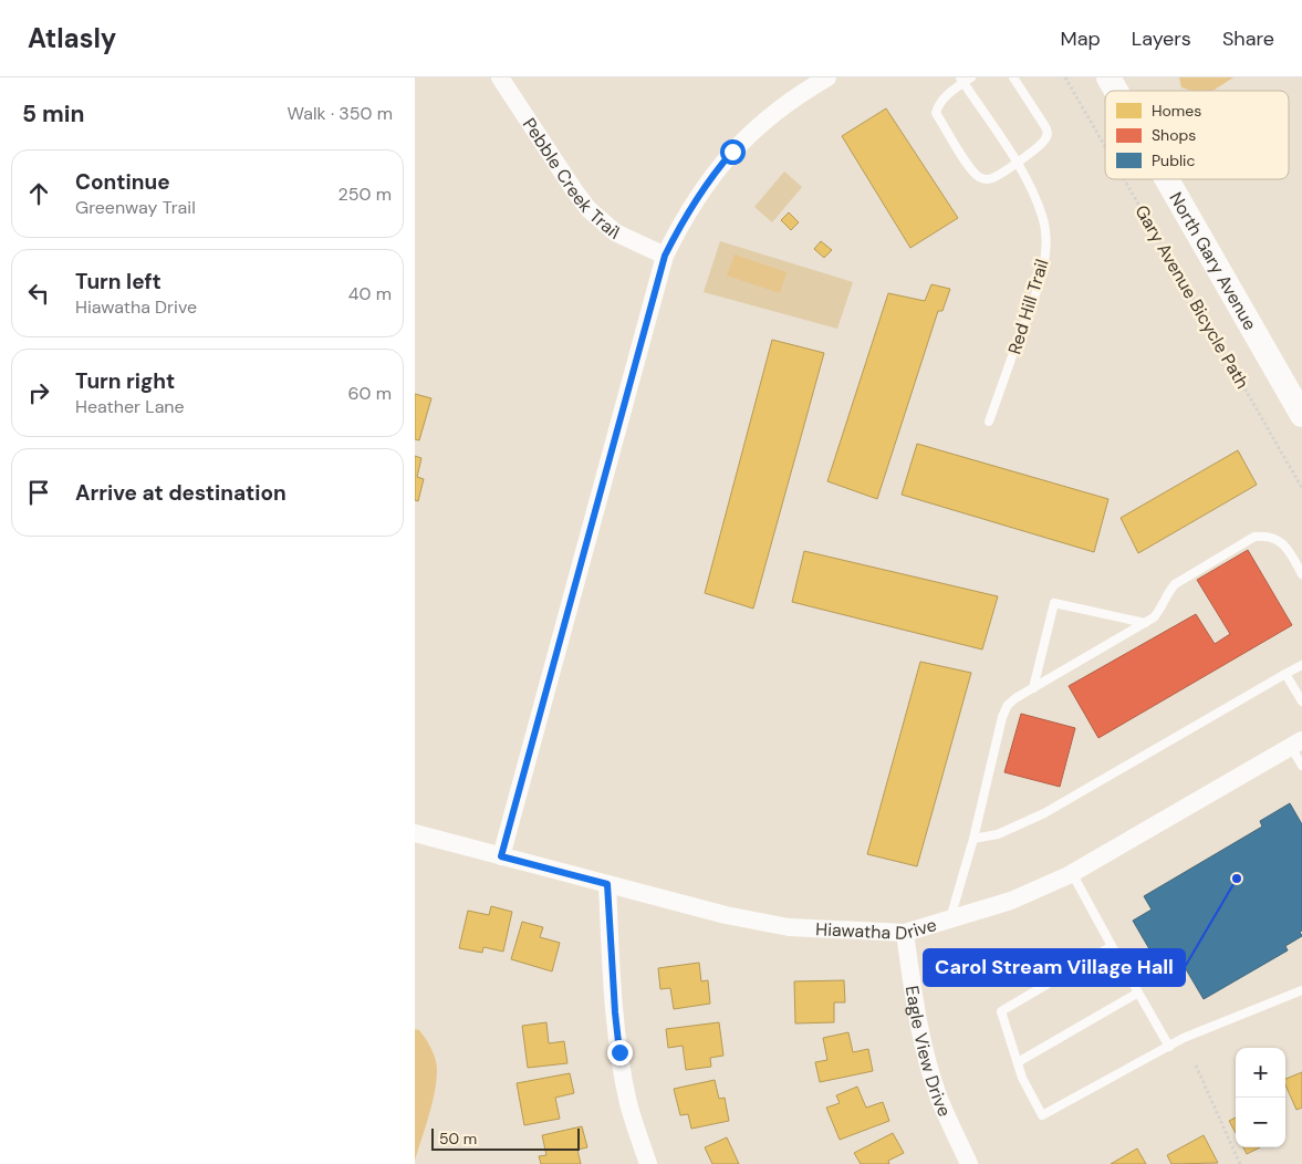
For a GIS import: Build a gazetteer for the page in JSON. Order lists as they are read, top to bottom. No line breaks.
{"streets":{"street":["Pebble Creek Trail","North Gary Avenue","Hiawatha Drive","Eagle View Drive"],"lane":["Red Hill Trail"],"path":["Gary Avenue Bicycle Path"]},"crossings":[["Hiawatha Drive","Eagle View Drive"]],"places":["Carol Stream Village Hall"],"legend":["Homes","Shops","Public"],"scale_bar":"50 m","page":{"header":"Atlasly","nav":["Map","Layers","Share"],"heading":["5 min","Walk · 350 m"],"list":[["Continue","Greenway Trail","250 m"],["Turn left","Hiawatha Drive","40 m"],["Turn right","Heather Lane","60 m"],"Arrive at destination"],"map_buttons":["+","−"],"scale":"50 m"}}
